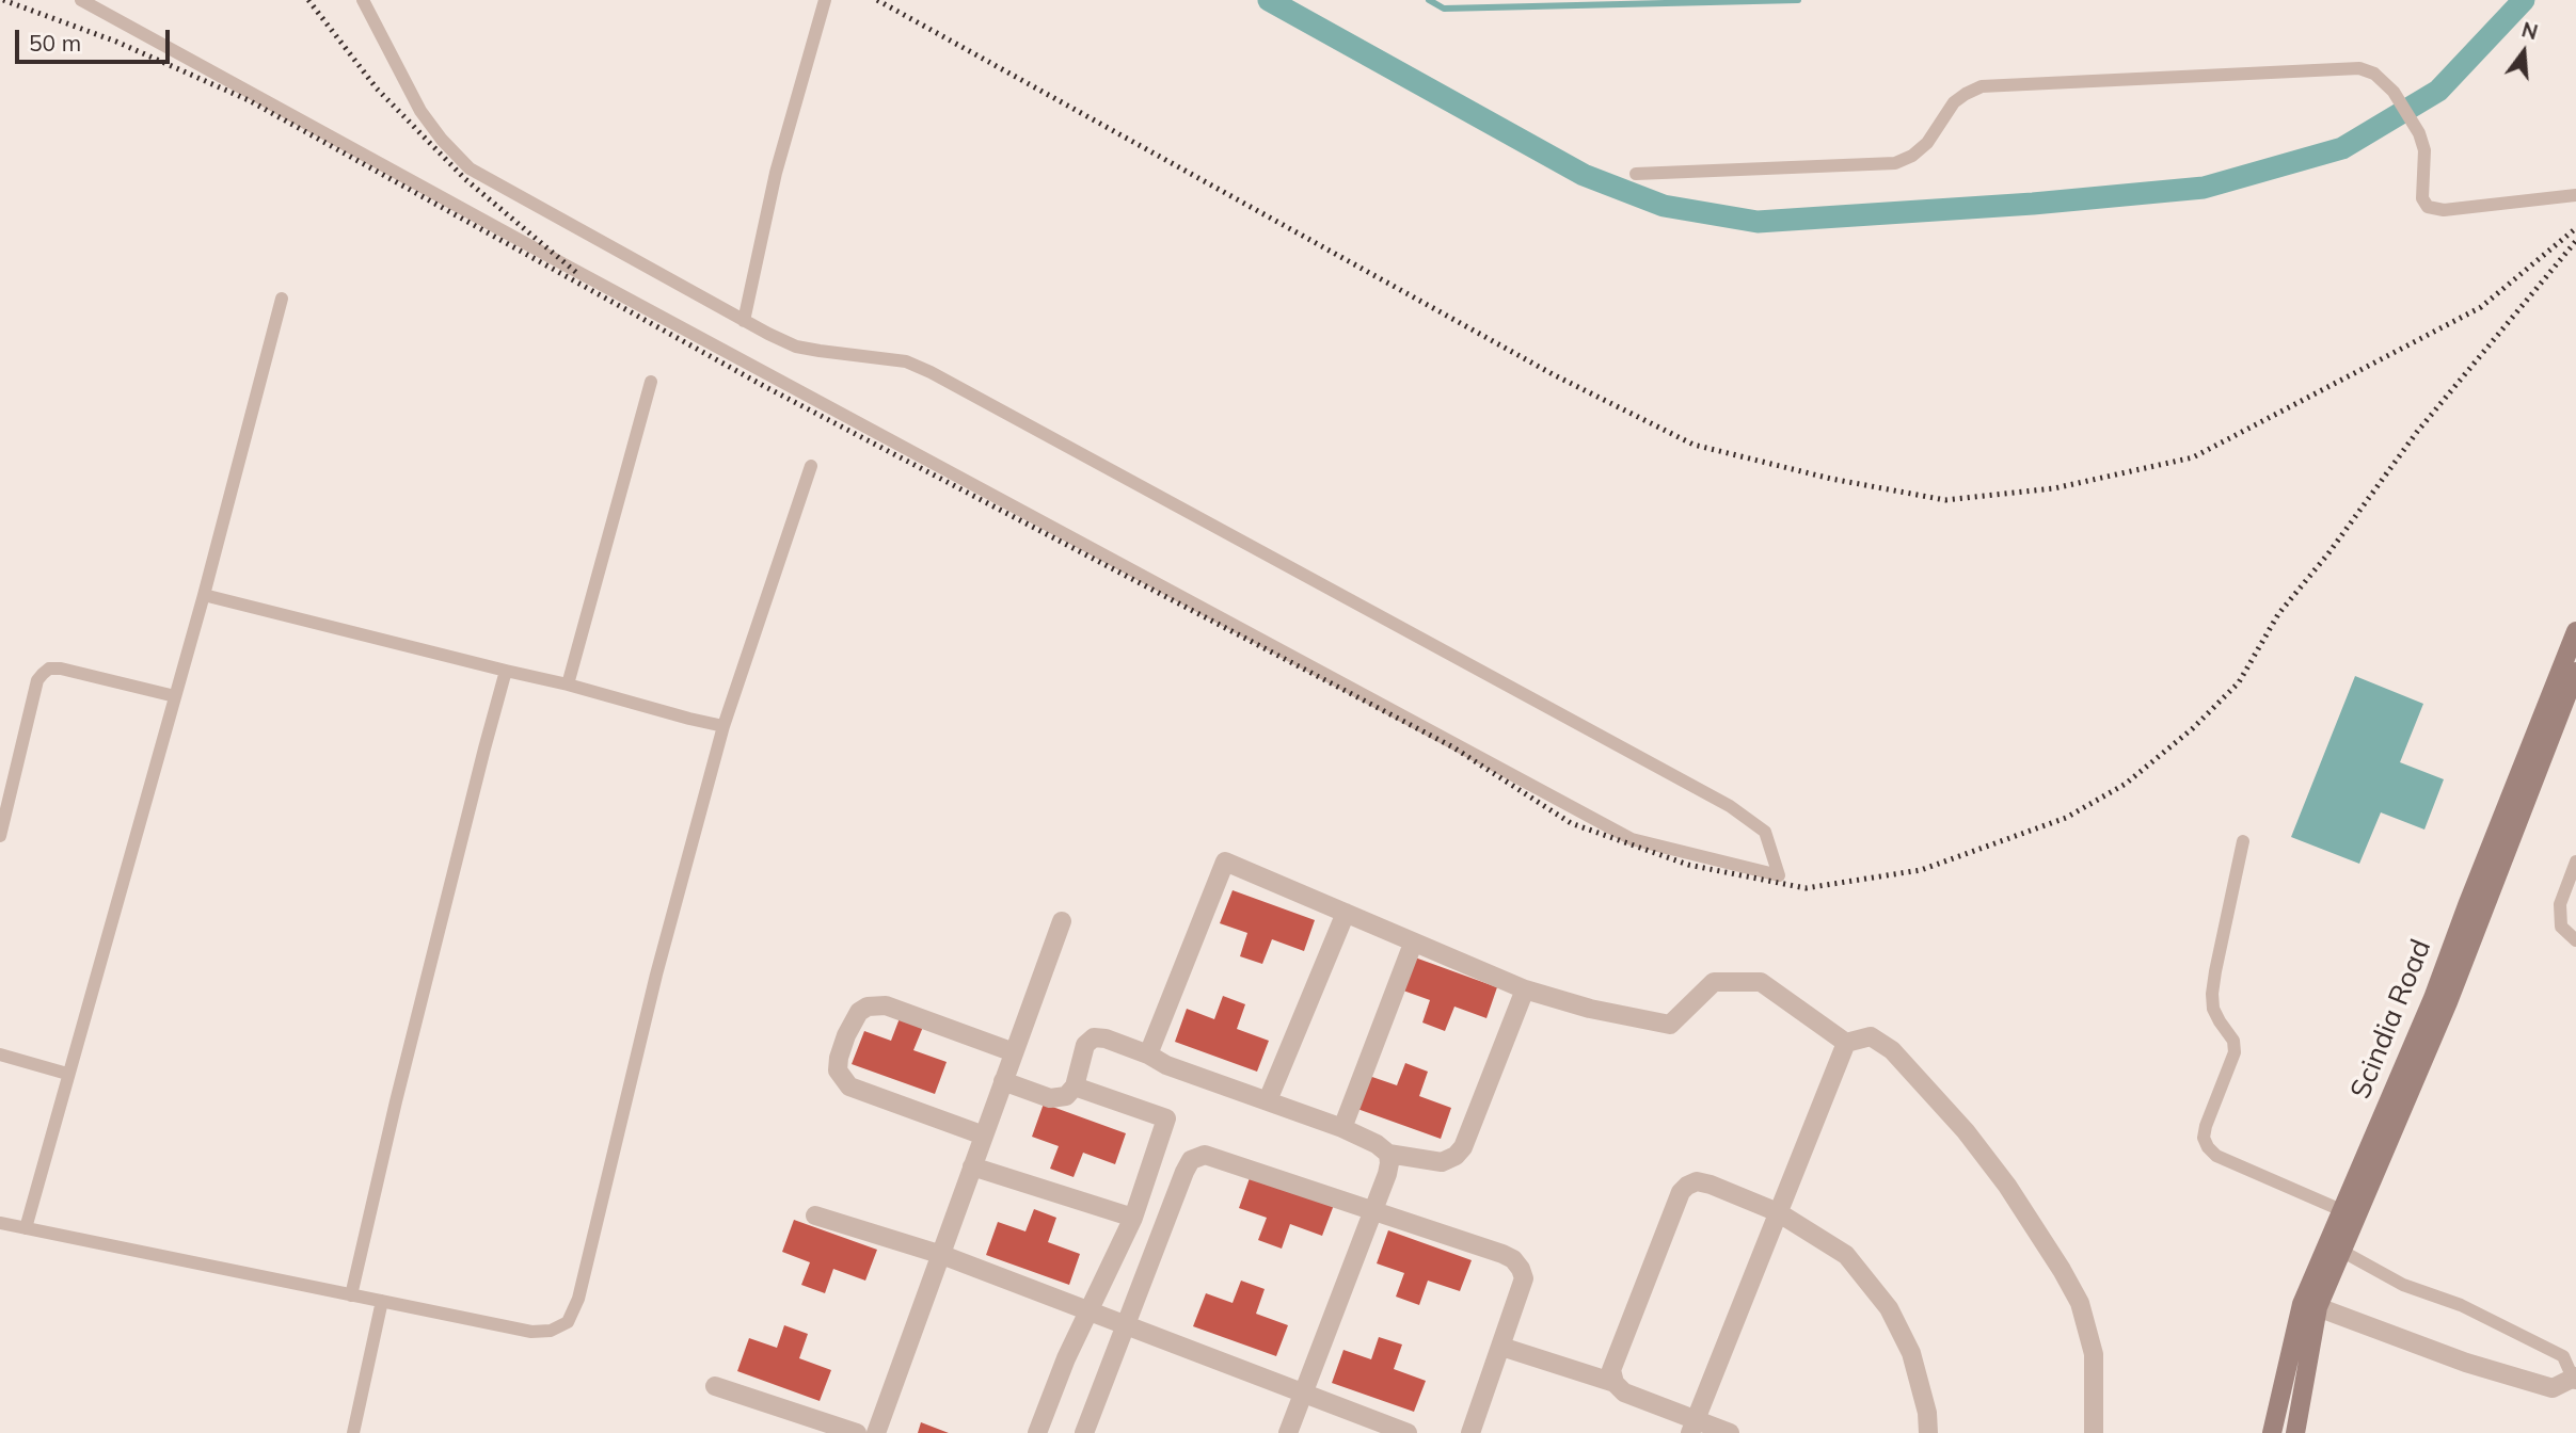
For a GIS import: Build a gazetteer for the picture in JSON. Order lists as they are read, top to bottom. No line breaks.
{"streets":{"main road":["Scindia Road"]},"scale_bar":"50 m","north":"top"}
